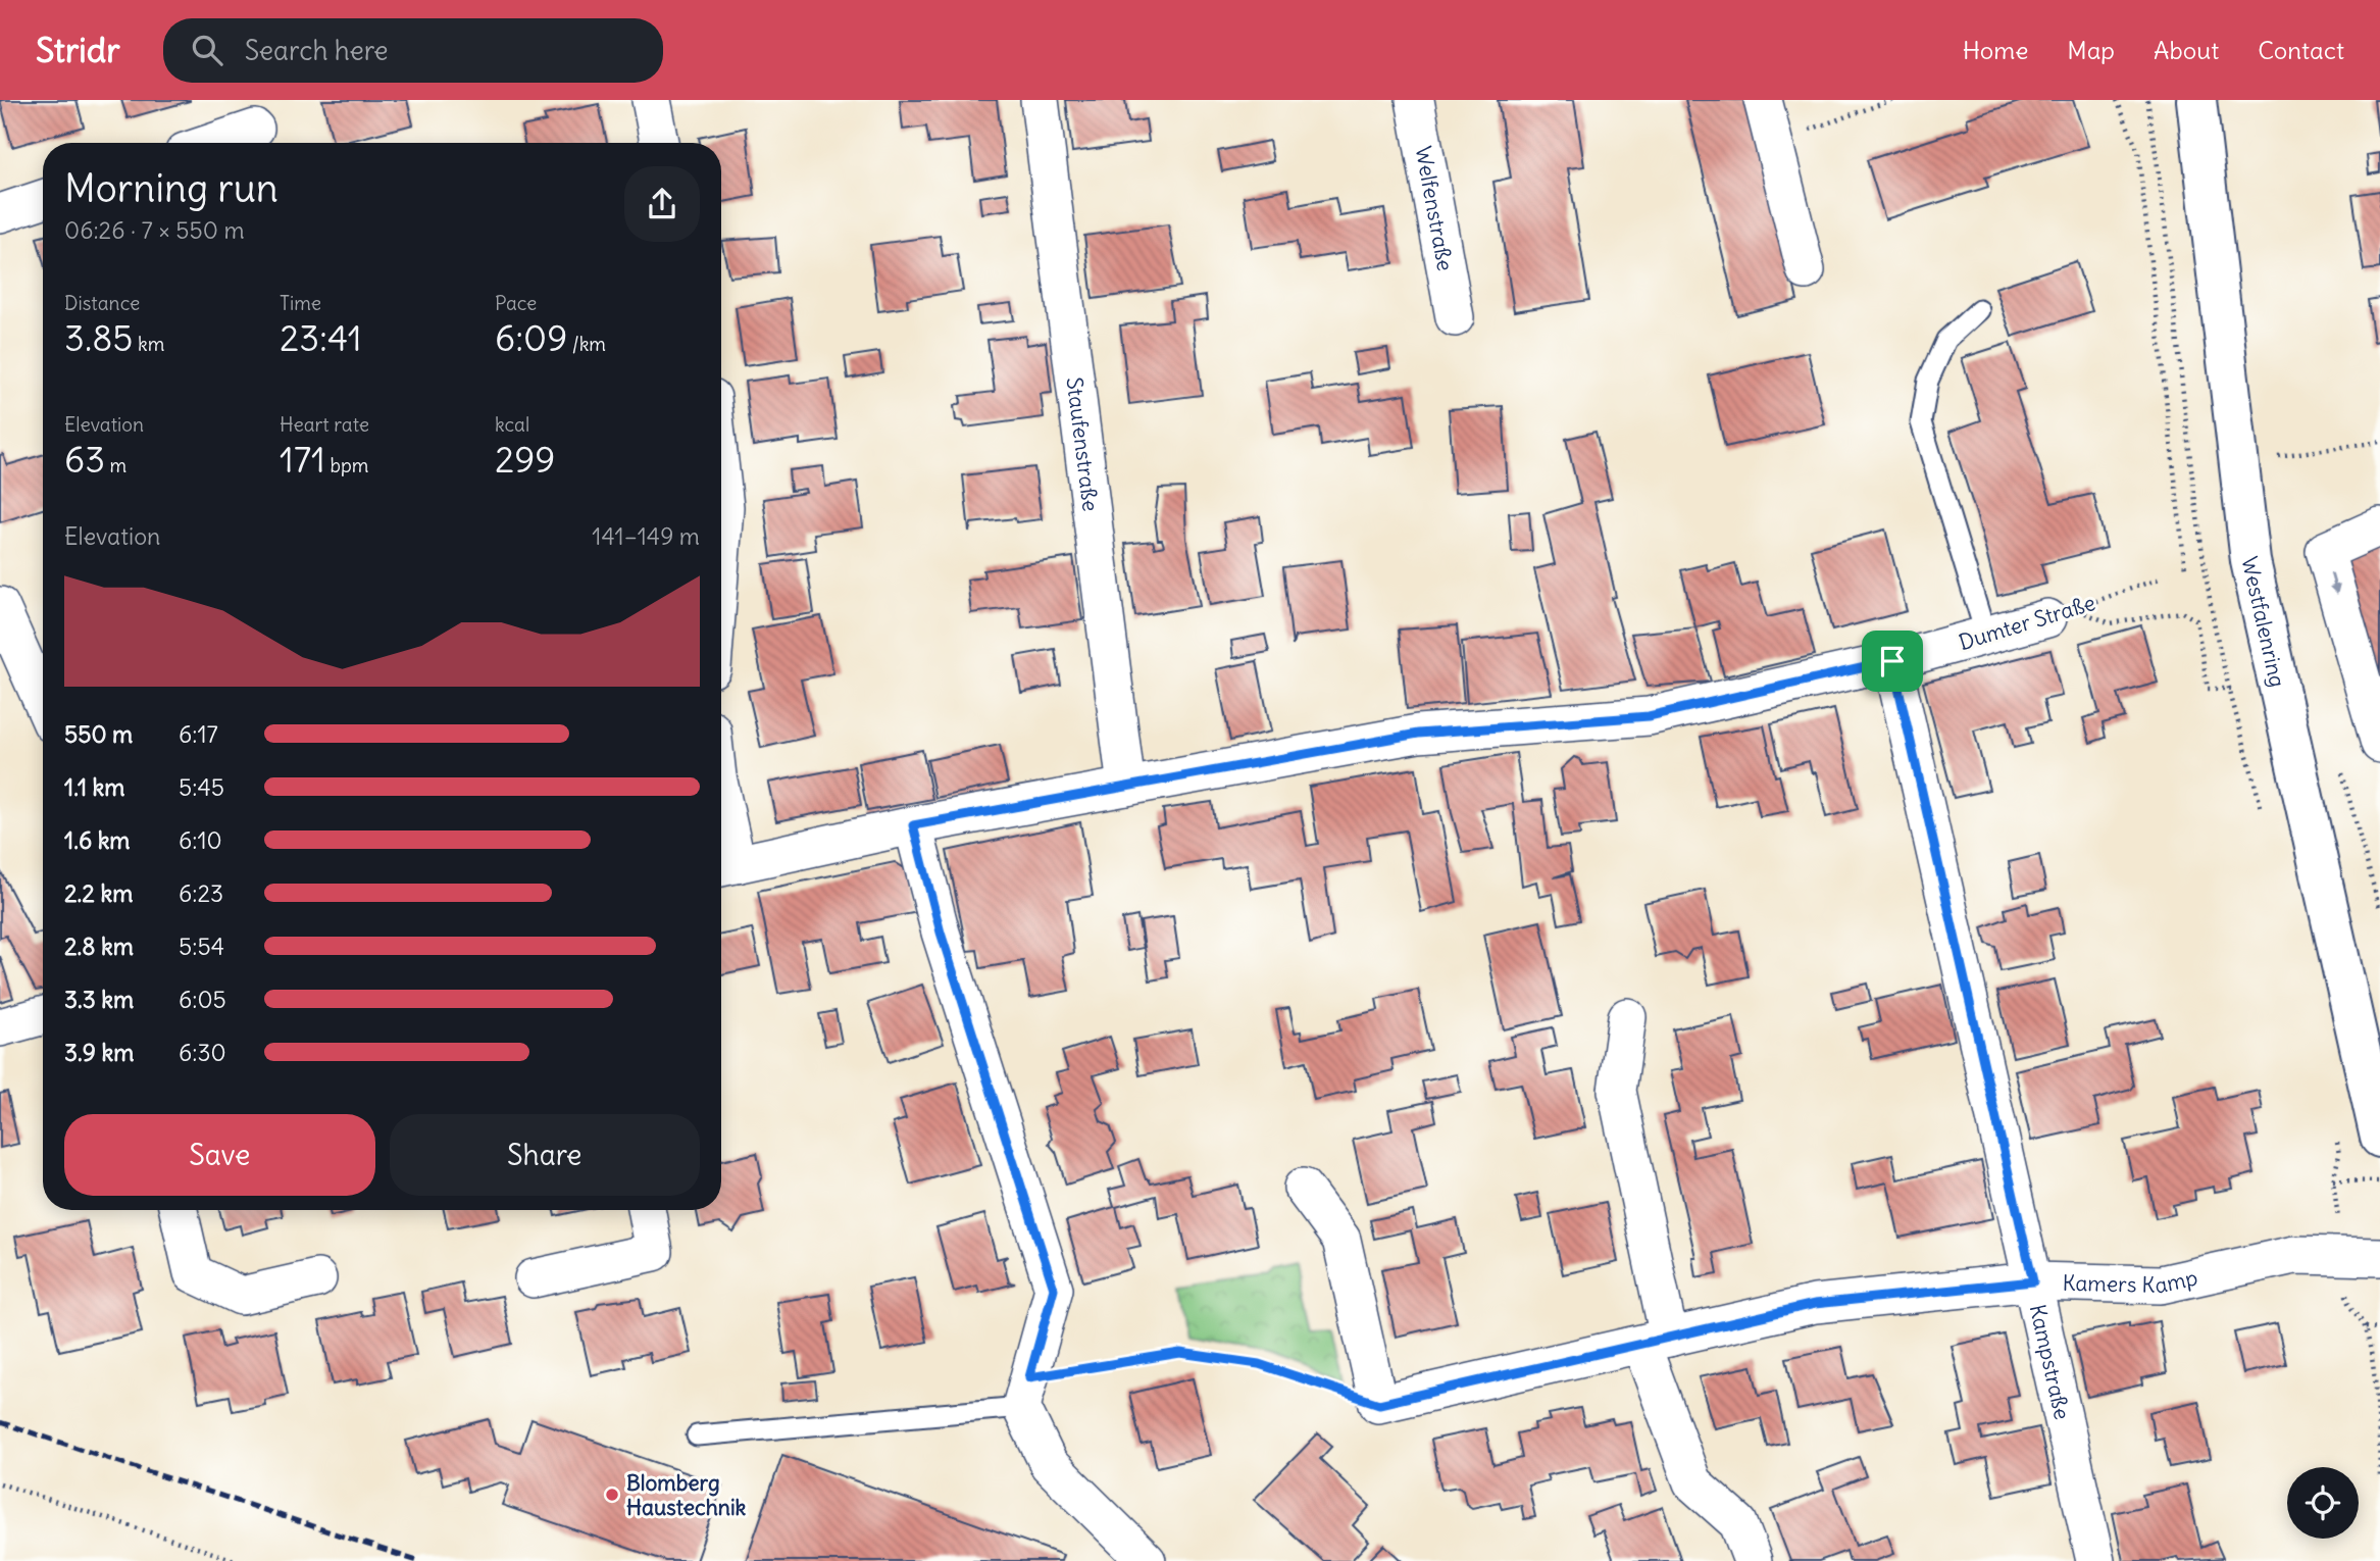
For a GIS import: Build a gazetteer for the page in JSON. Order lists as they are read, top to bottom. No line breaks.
{"streets":{"main road":["Westfalenring"],"street":["Welfenstraße","Staufenstraße","Dumter Straße","Kamers Kamp","Kampstraße"]},"crossings":[["Staufenstraße","Dumter Straße"],["Dumter Straße","Kampstraße"],["Kamers Kamp","Kampstraße"]],"places":["Blomberg Haustechnik"],"page":{"header":"Stridr","search":"Search here","nav":["Home","Map","About","Contact"],"heading":["Morning run","06:26 · 7 × 550 m"],"stats":[["Distance","3.85 km"],["Time","23:41"],["Pace","6:09 /km"],["Elevation","63 m"],["Heart rate","171 bpm"],["kcal","299"]],"chart":["Elevation","141–149 m"],"list":[{"name":"550 m","note":"6:17"},{"name":"1.1 km","note":"5:45"},{"name":"1.6 km","note":"6:10"},{"name":"2.2 km","note":"6:23"},{"name":"2.8 km","note":"5:54"},{"name":"3.3 km","note":"6:05"},{"name":"3.9 km","note":"6:30"}],"buttons":["Save","Share"]}}
